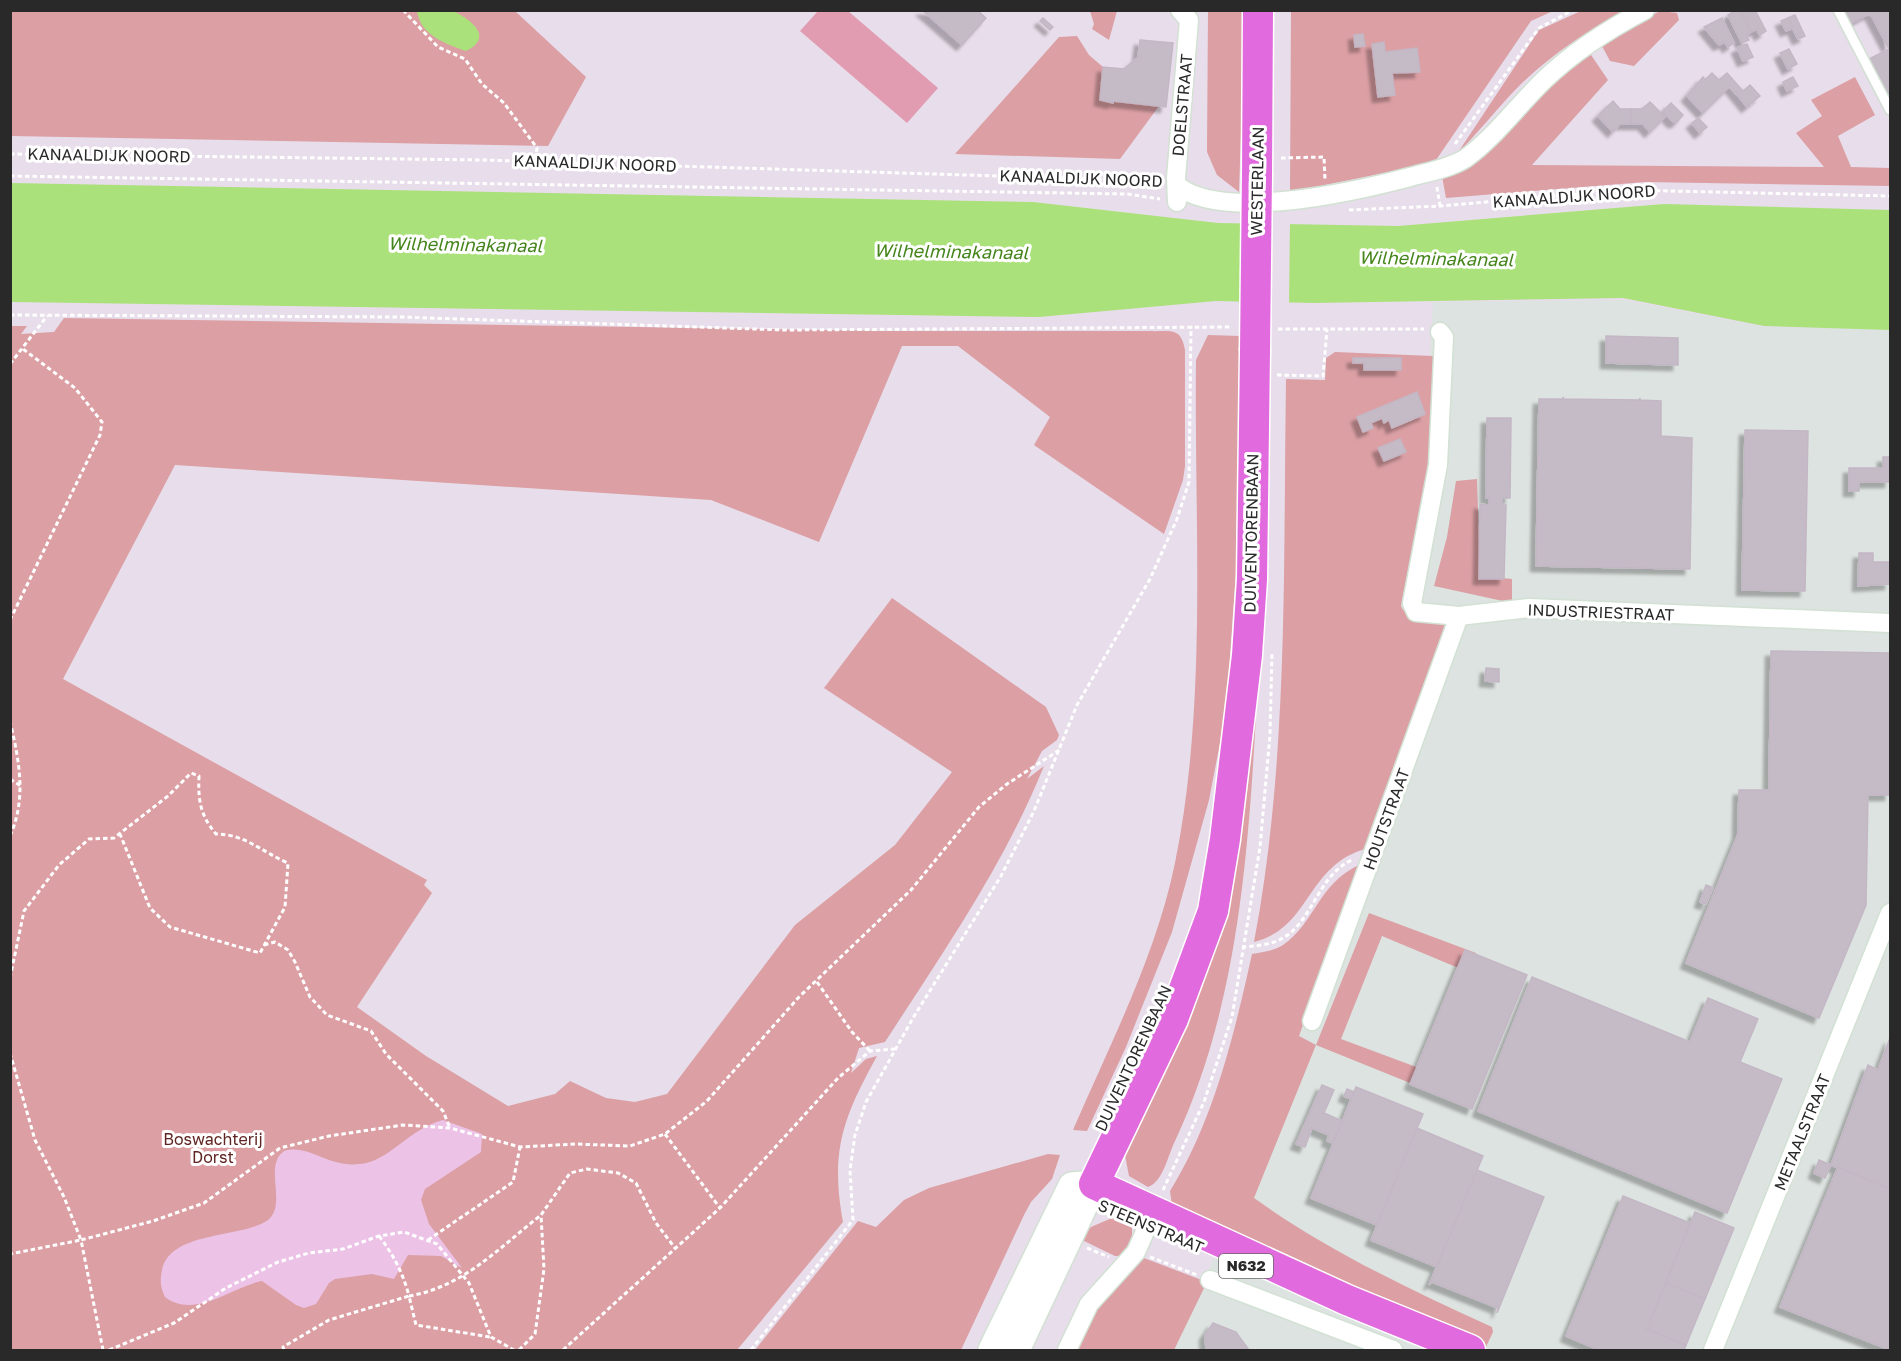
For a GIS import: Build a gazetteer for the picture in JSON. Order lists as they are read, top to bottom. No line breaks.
{"streets":{"main road":["WESTERLAAN","DUIVENTORENBAAN","STEENSTRAAT","N632"],"street":["DOELSTRAAT","INDUSTRIESTRAAT","HOUTSTRAAT","METAALSTRAAT"],"path":["KANAALDIJK NOORD"]},"crossings":[["DOELSTRAAT","KANAALDIJK NOORD"],["WESTERLAAN","DUIVENTORENBAAN"],["DUIVENTORENBAAN","STEENSTRAAT"],["INDUSTRIESTRAAT","HOUTSTRAAT"]],"water":["Wilhelminakanaal"],"parks":["Boswachterij Dorst"]}
